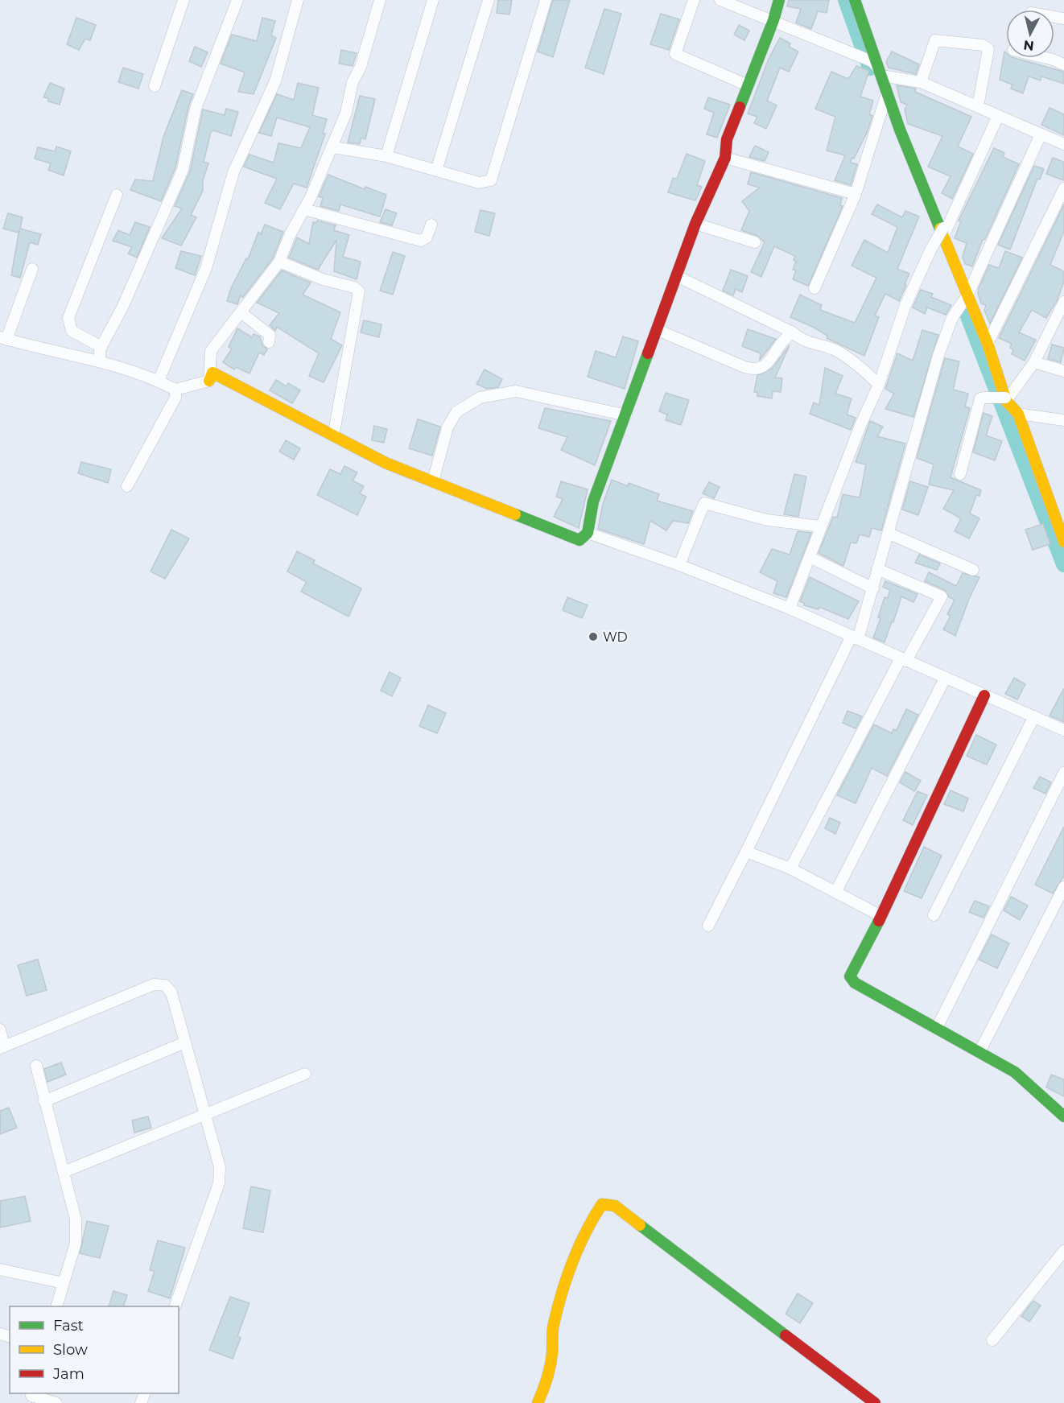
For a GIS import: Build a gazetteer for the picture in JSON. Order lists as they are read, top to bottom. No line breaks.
{"places":["WD"],"legend":["Fast","Slow","Jam"],"north":"bottom"}
